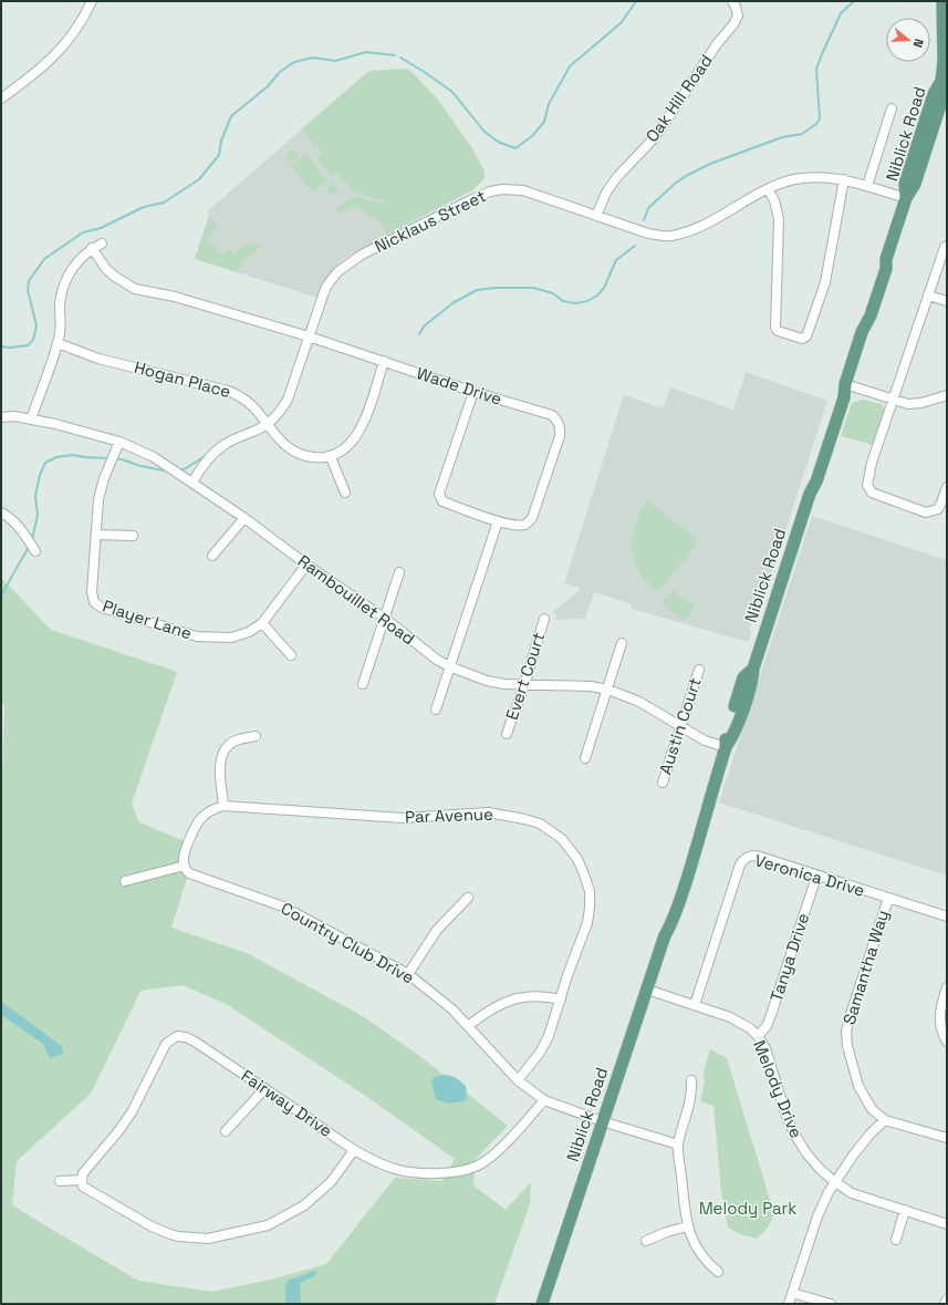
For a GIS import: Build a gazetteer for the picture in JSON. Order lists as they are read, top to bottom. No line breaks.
{"streets":{"main road":["Niblick Road"],"street":["Oak Hill Road","Nicklaus Street","Hogan Place","Wade Drive","Rambouillet Road","Player Lane","Evert Court","Austin Court","Par Avenue","Veronica Drive","Country Club Drive","Tanya Drive","Samantha Way","Melody Drive","Fairway Drive"]},"crossings":[["Oak Hill Road","Nicklaus Street"],["Niblick Road","Nicklaus Street"],["Niblick Road","Rambouillet Road"],["Niblick Road","Country Club Drive"],["Niblick Road","Melody Drive"],["Nicklaus Street","Hogan Place"],["Nicklaus Street","Wade Drive"],["Nicklaus Street","Rambouillet Road"],["Rambouillet Road","Player Lane"],["Rambouillet Road","Evert Court"],["Rambouillet Road","Austin Court"],["Par Avenue","Country Club Drive"],["Veronica Drive","Tanya Drive"],["Veronica Drive","Samantha Way"],["Veronica Drive","Melody Drive"],["Country Club Drive","Fairway Drive"],["Tanya Drive","Melody Drive"]],"parks":["Melody Park"],"north":"right"}
